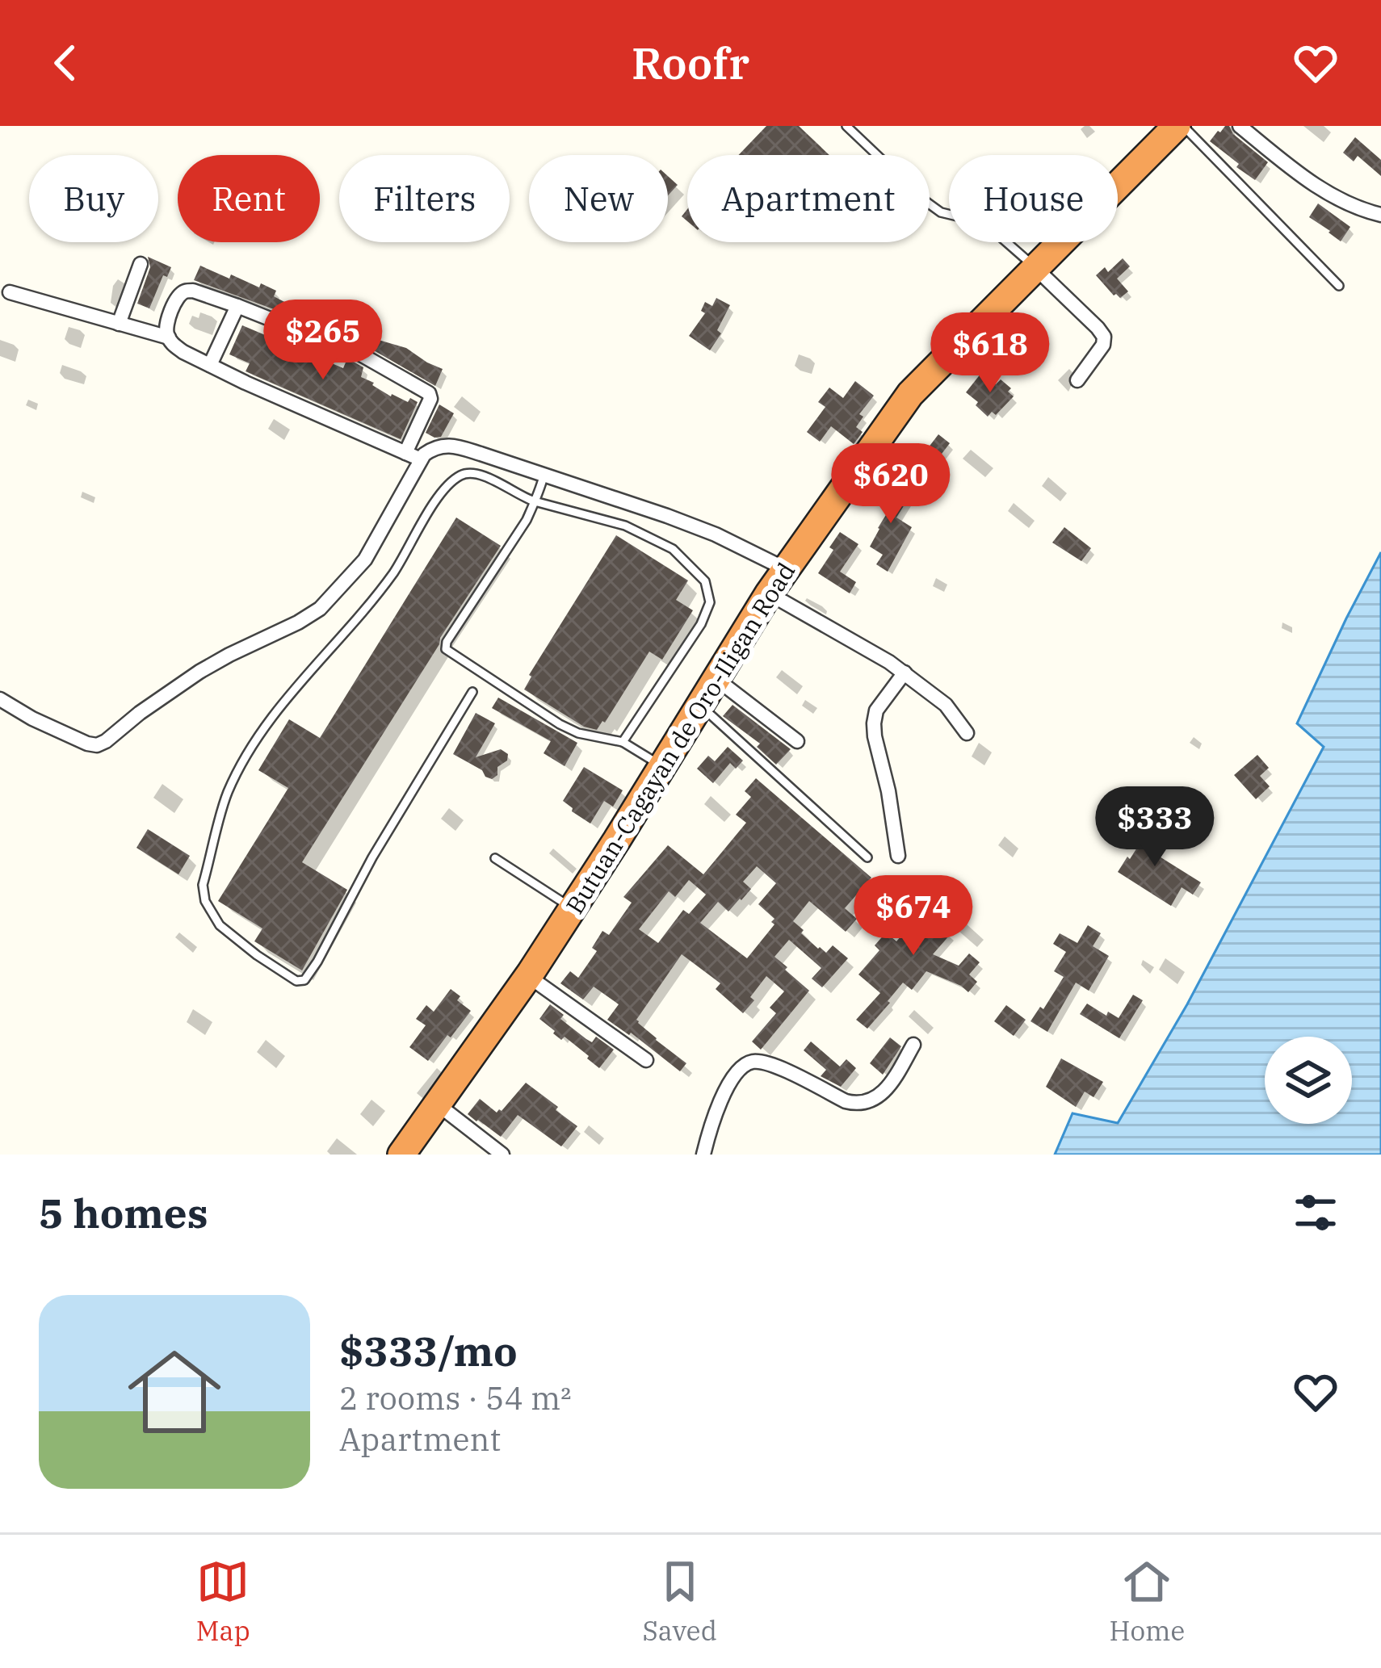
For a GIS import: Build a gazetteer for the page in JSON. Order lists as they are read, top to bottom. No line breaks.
{"streets":{"highway":["Butuan-Cagayan de Oro-Iligan Road"]},"page":{"header":"Roofr","chip":["Buy","Rent","Filters","New","Apartment","House"],"price":["$265","$618","$620","$333","$674"],"heading":"5 homes","list":[{"name":"$333/mo","note":"2 rooms · 54 m² · Apartment"}],"tabs":["Map","Saved","Home"]}}
